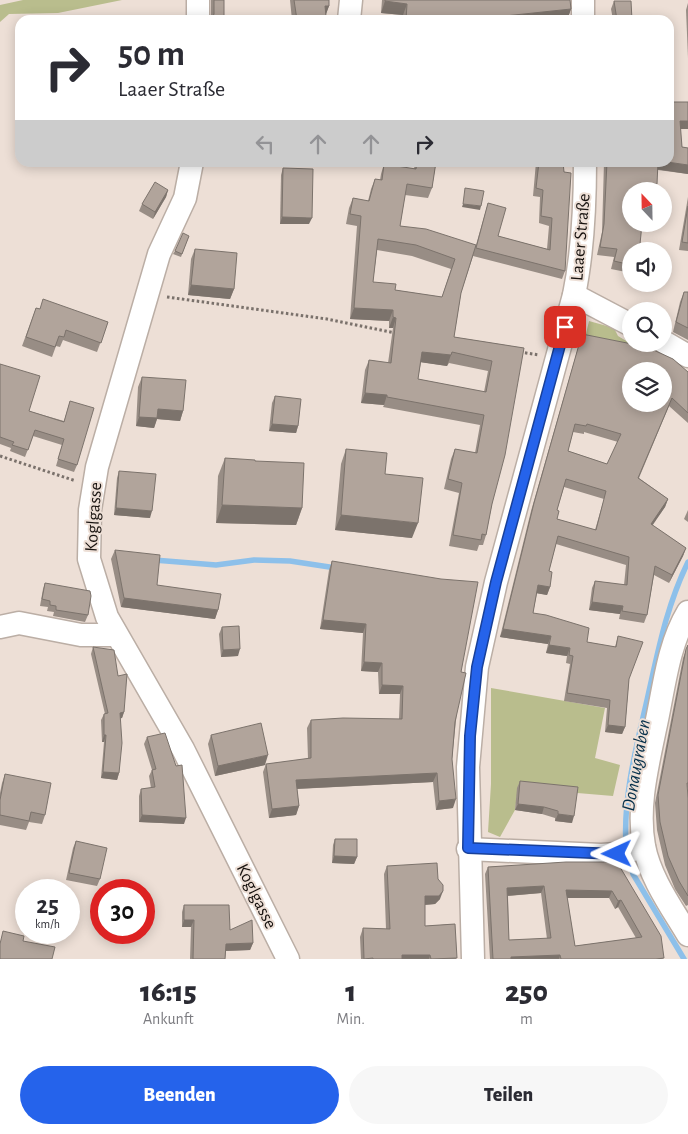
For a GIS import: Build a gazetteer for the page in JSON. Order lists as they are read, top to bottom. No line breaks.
{"streets":{"street":["Laaer Straße","Koglgasse"]},"water":["Donaugraben"],"north":"top","page":{"turn":["50 m","Laaer Straße"],"speed":"25 km/h","limit":"30","eta":["16:15","Ankunft","1","Min.","250","m"],"buttons":["Beenden","Teilen"]}}
